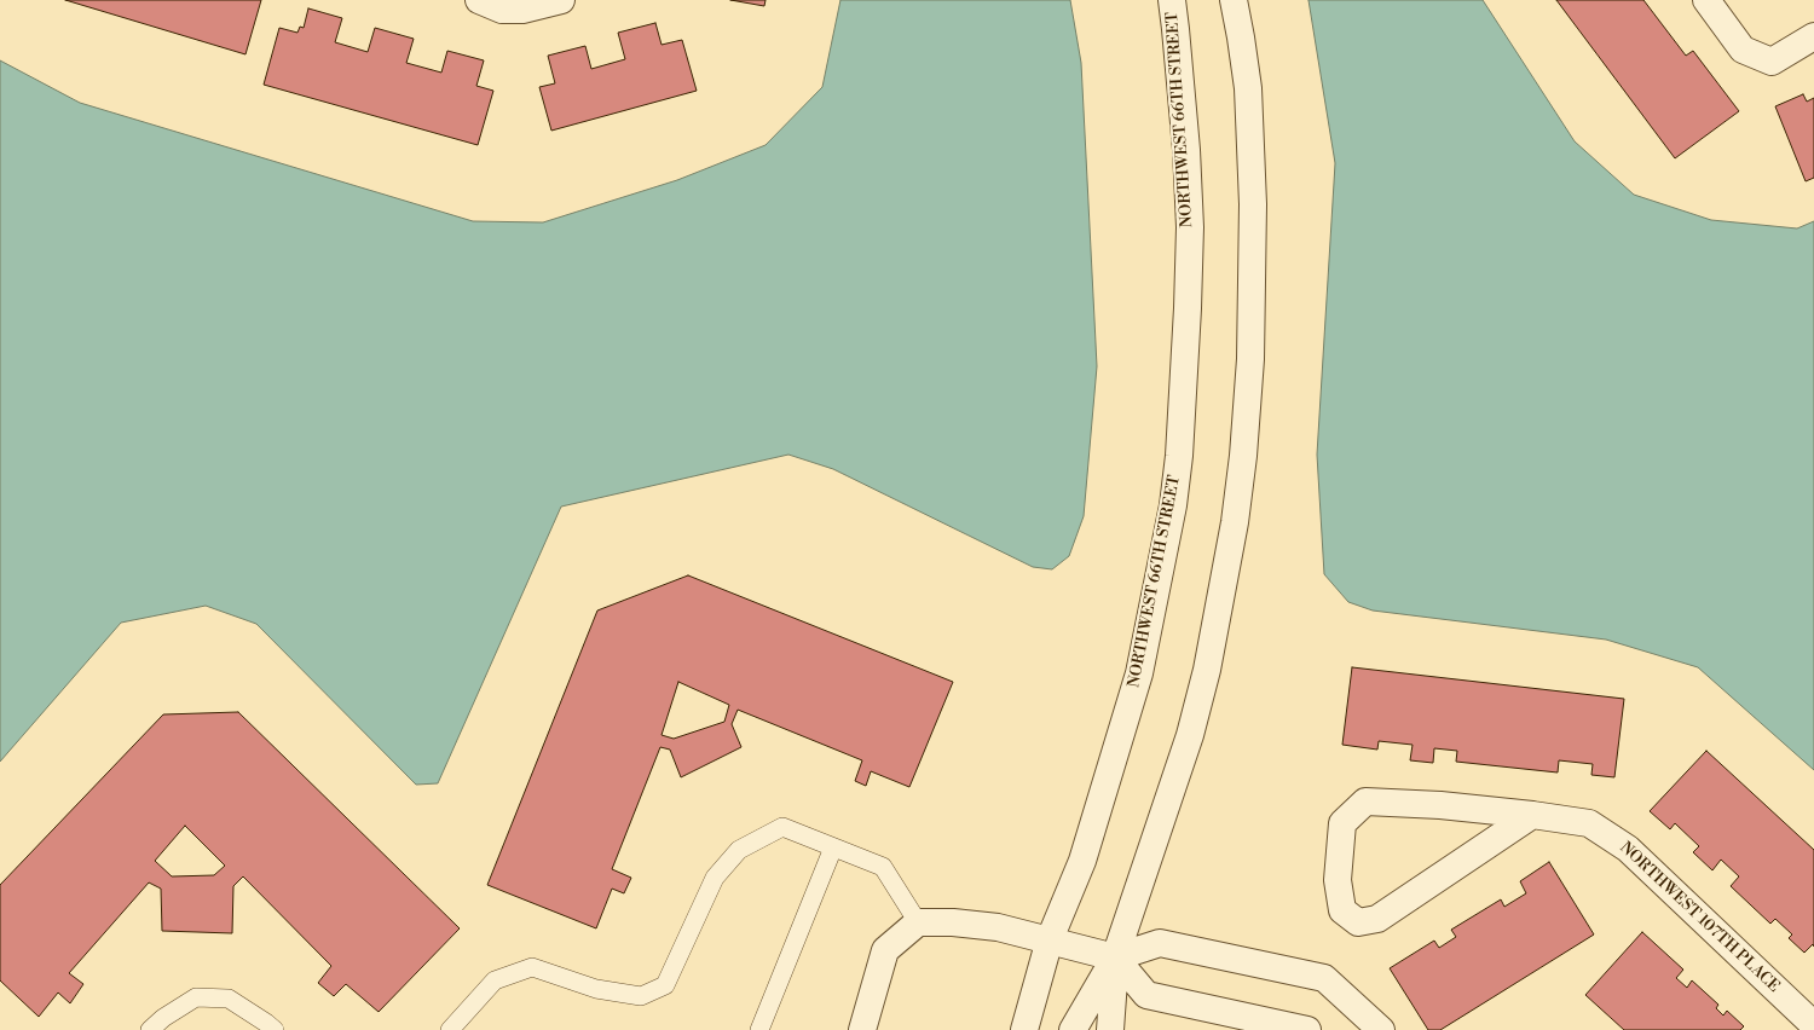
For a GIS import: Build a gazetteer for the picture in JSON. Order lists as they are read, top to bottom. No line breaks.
{"streets":{"street":["NORTHWEST 66TH STREET","NORTHWEST 107TH PLACE"]}}
